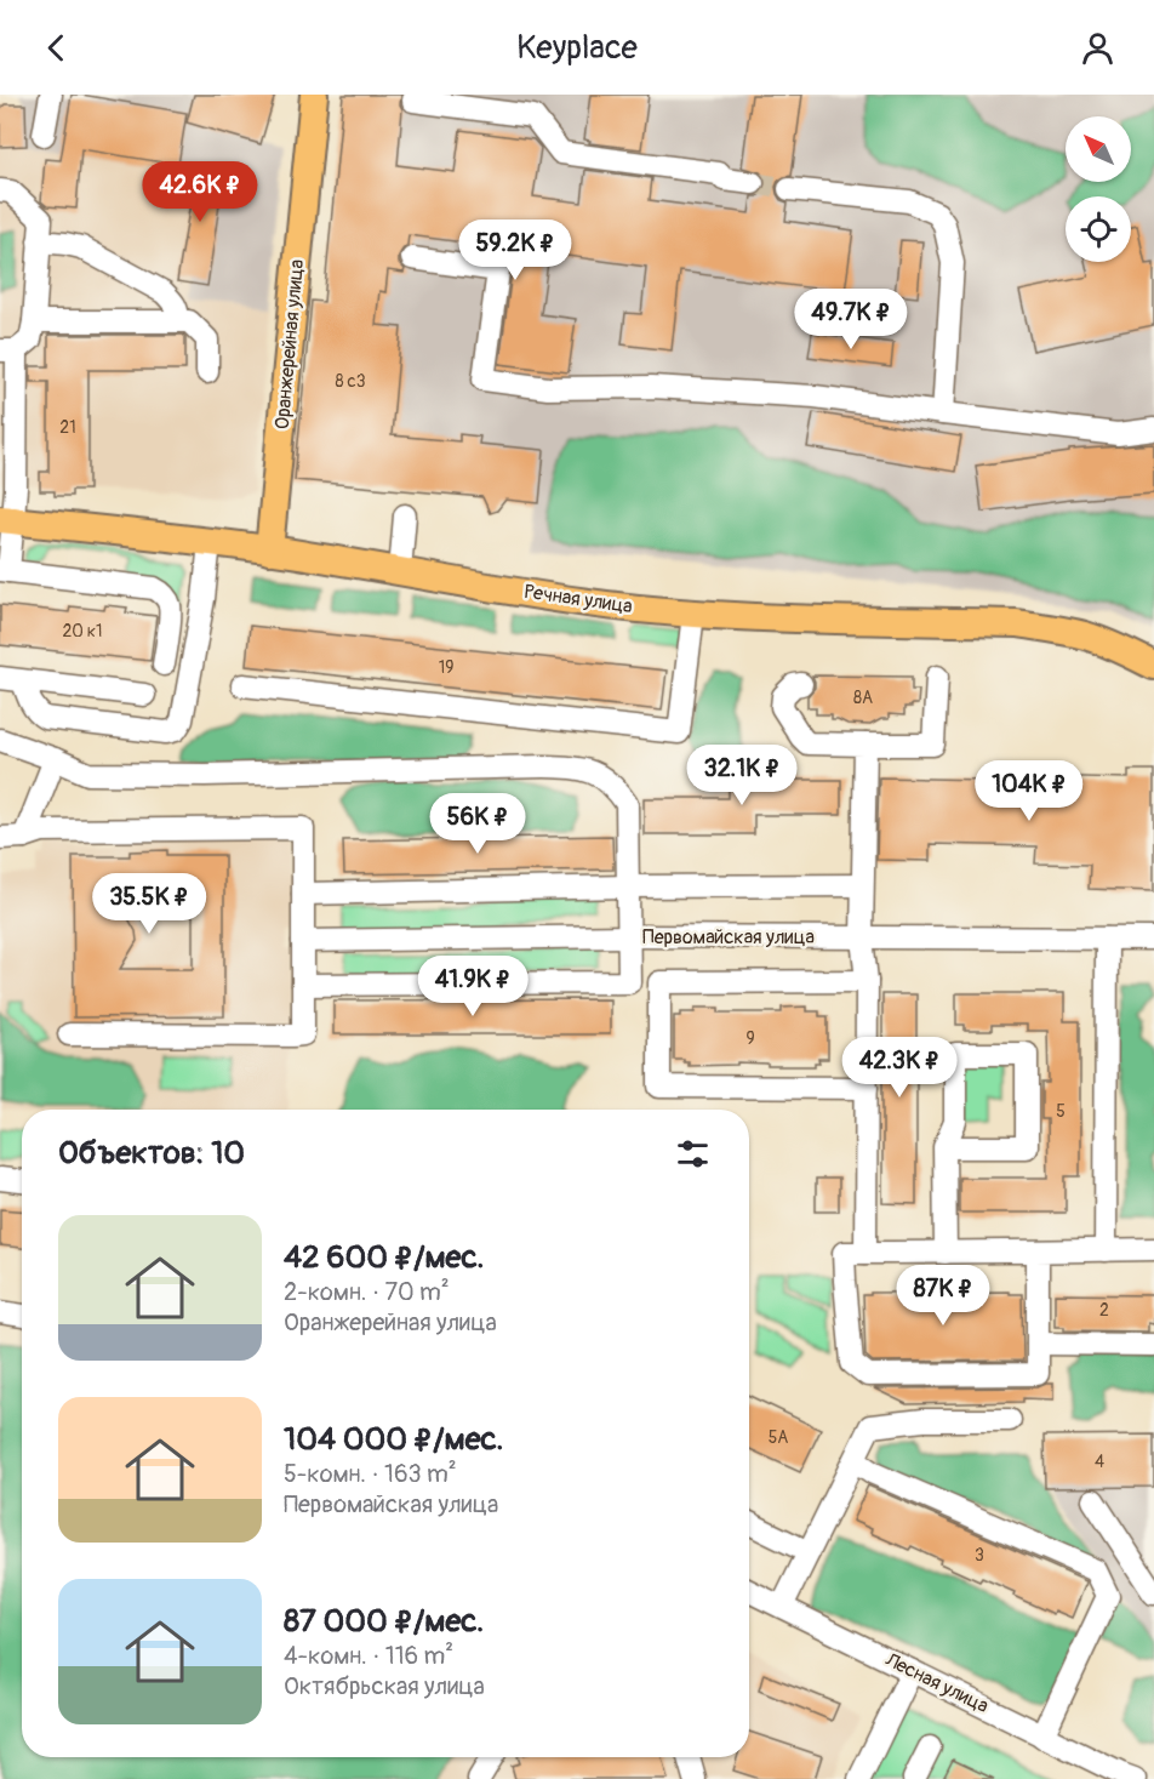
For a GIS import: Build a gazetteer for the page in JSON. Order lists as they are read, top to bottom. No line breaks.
{"streets":{"main road":["Оранжерейная улица","Речная улица"],"street":["Первомайская улица","Лесная улица"]},"crossings":[["Оранжерейная улица","Речная улица"]],"house_numbers":["8 с3","21","20 к1","19","8А","9","5","2","5А","4","3"],"north":"top left","page":{"header":"Keyplace","price":["42.6K ₽","59.2K ₽","49.7K ₽","32.1K ₽","104K ₽","56K ₽","35.5K ₽","41.9K ₽","42.3K ₽","87K ₽"],"heading":"Объектов: 10","list":[{"name":"42 600 ₽/мес.","note":"2-комн. · 70 m² · Оранжерейная улица"},{"name":"104 000 ₽/мес.","note":"5-комн. · 163 m² · Первомайская улица"},{"name":"87 000 ₽/мес.","note":"4-комн. · 116 m² · Октябрьская улица"}]}}
